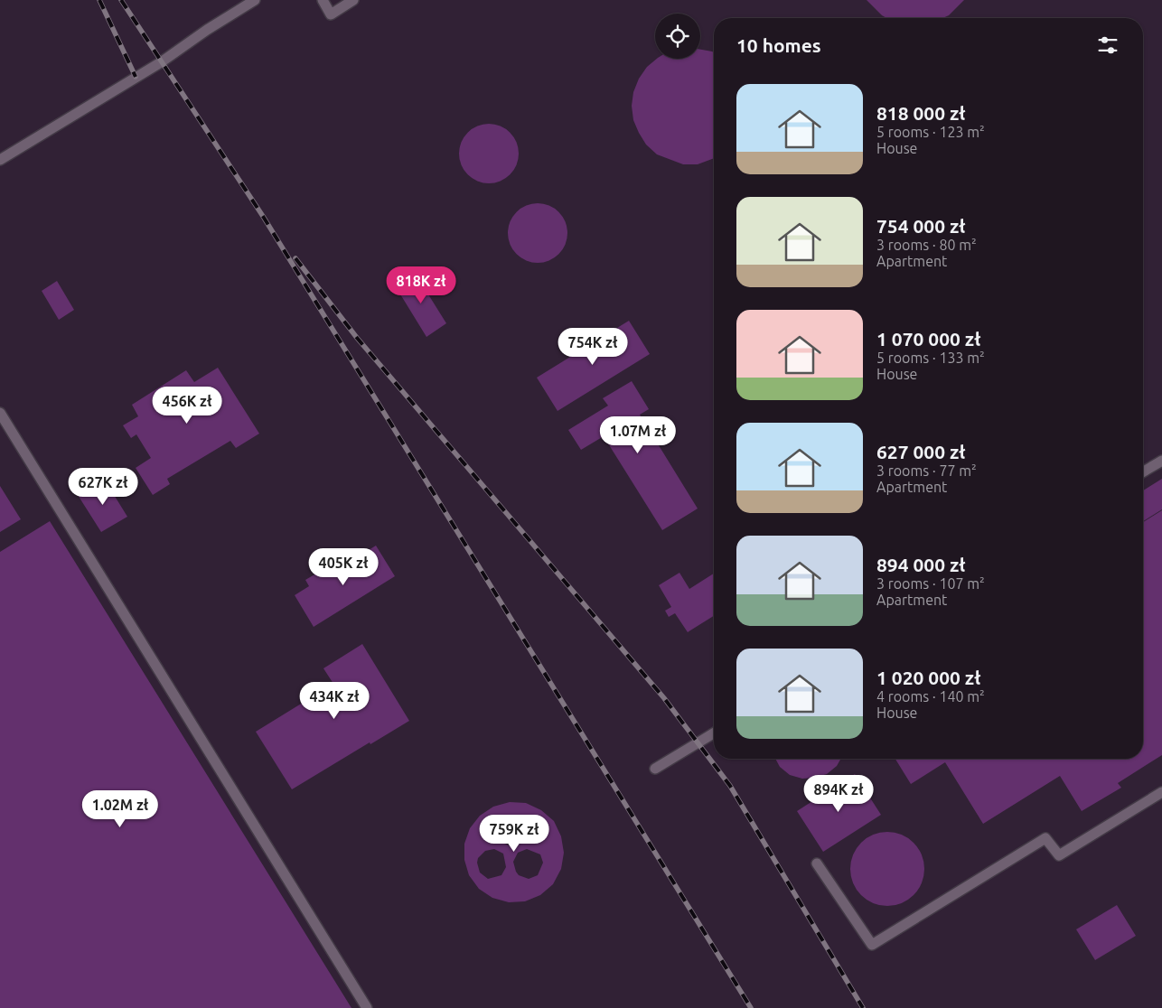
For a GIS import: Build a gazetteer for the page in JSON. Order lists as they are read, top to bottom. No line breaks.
{"page":{"heading":"10 homes","list":[{"name":"818 000 zł","note":"5 rooms · 123 m² · House"},{"name":"754 000 zł","note":"3 rooms · 80 m² · Apartment"},{"name":"1 070 000 zł","note":"5 rooms · 133 m² · House"},{"name":"627 000 zł","note":"3 rooms · 77 m² · Apartment"},{"name":"894 000 zł","note":"3 rooms · 107 m² · Apartment"},{"name":"1 020 000 zł","note":"4 rooms · 140 m² · House"}],"price":["818K zł","754K zł","456K zł","1.07M zł","627K zł","405K zł","434K zł","894K zł","1.02M zł","759K zł"]}}
